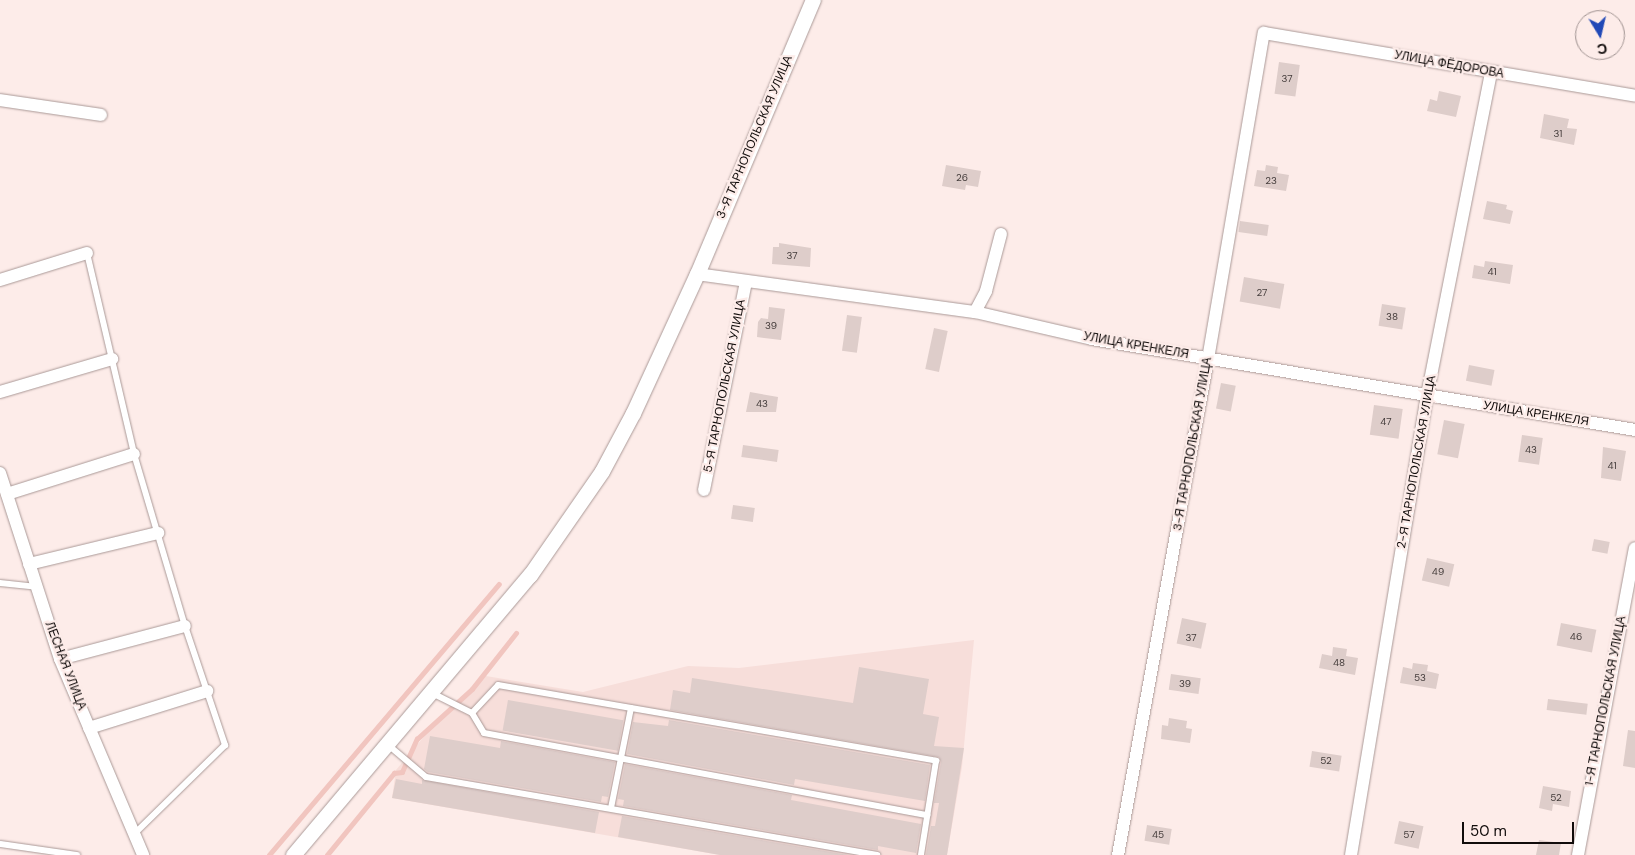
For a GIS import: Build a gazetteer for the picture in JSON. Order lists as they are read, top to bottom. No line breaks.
{"streets":{"street":["УЛИЦА ФЁДОРОВА","3-Я ТАРНОПОЛЬСКАЯ УЛИЦА","УЛИЦА КРЕНКЕЛЯ","5-Я ТАРНОПОЛЬСКАЯ УЛИЦА","2-Я ТАРНОПОЛЬСКАЯ УЛИЦА","ЛЕСНАЯ УЛИЦА","1-Я ТАРНОПОЛЬСКАЯ УЛИЦА"]},"crossings":[["УЛИЦА ФЁДОРОВА","3-Я ТАРНОПОЛЬСКАЯ УЛИЦА"],["УЛИЦА ФЁДОРОВА","2-Я ТАРНОПОЛЬСКАЯ УЛИЦА"],["3-Я ТАРНОПОЛЬСКАЯ УЛИЦА","УЛИЦА КРЕНКЕЛЯ"],["УЛИЦА КРЕНКЕЛЯ","5-Я ТАРНОПОЛЬСКАЯ УЛИЦА"],["УЛИЦА КРЕНКЕЛЯ","2-Я ТАРНОПОЛЬСКАЯ УЛИЦА"]],"house_numbers":["37","31","26","23","37","41","27","38","39","43","47","43","41","49","46","37","48","53","39","52","52","45","57"],"scale_bar":"50 m","north":"bottom"}
